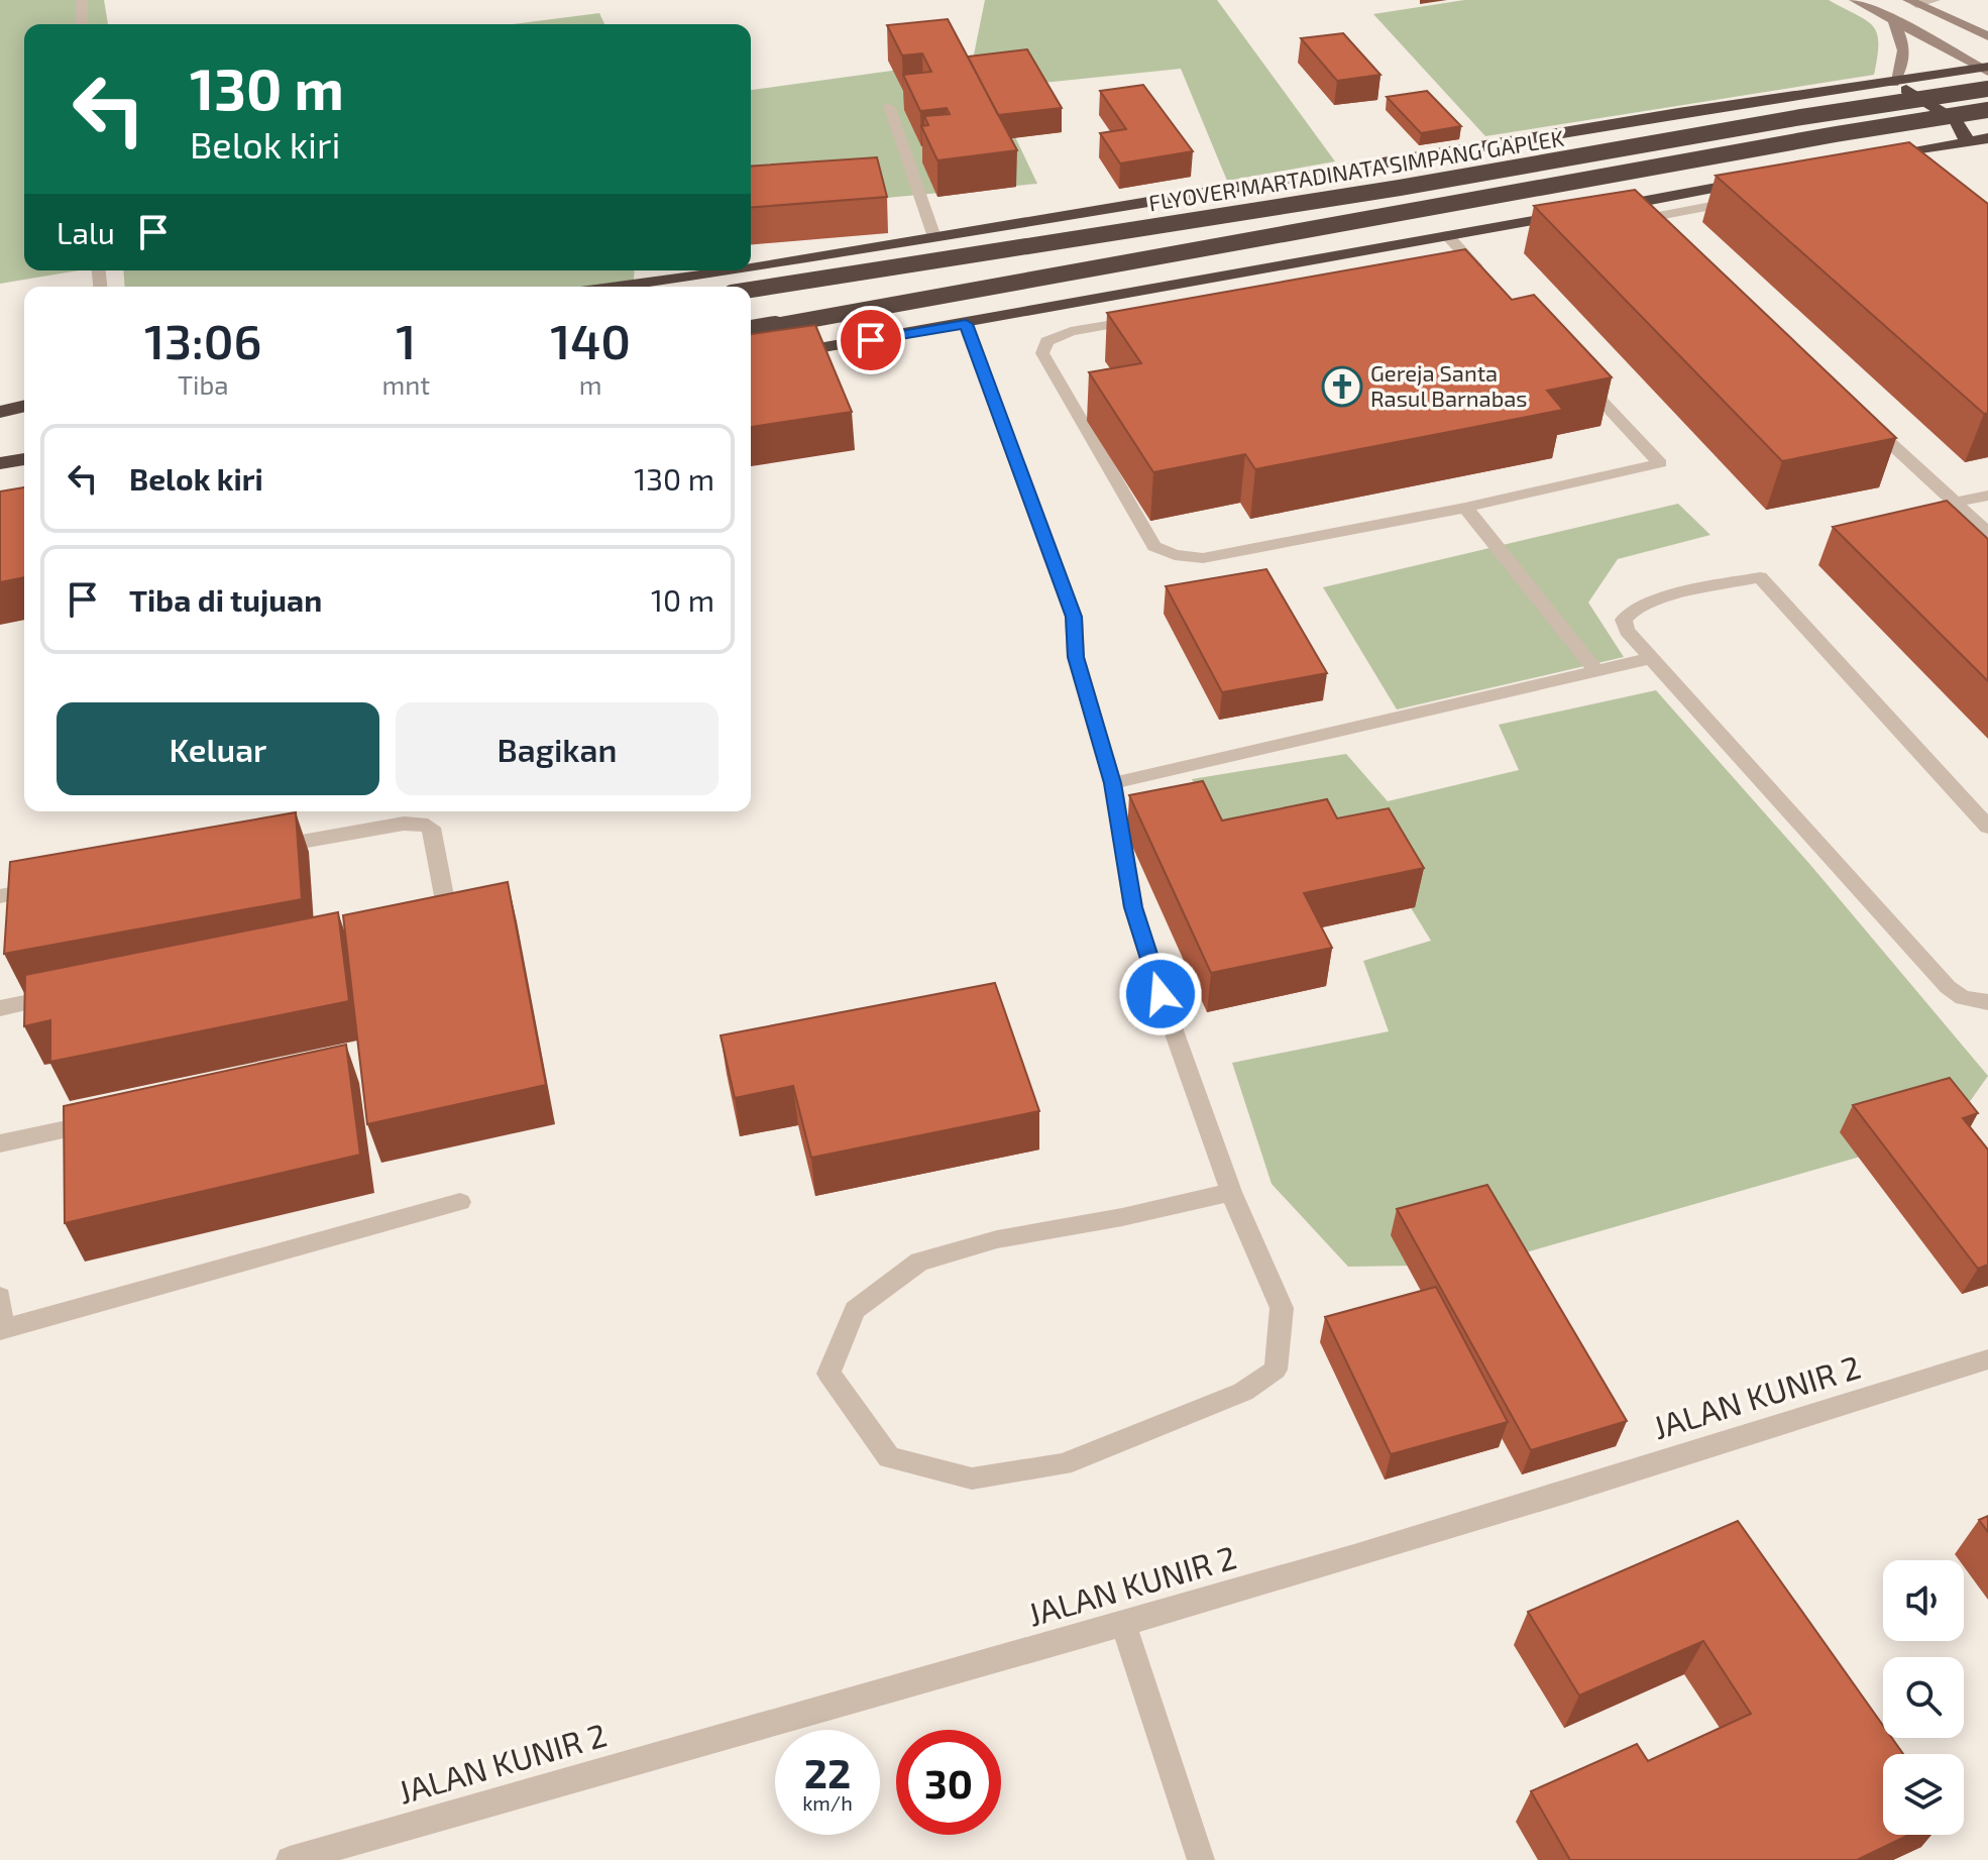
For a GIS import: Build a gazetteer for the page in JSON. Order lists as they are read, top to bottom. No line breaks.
{"streets":{"highway":["FLYOVER MARTADINATA SIMPANG GAPLEK"],"street":["JALAN KUNIR 2"]},"places":{"church":["Gereja Santa Rasul Barnabas"]},"page":{"turn":["130 m","Belok kiri"],"then":"Lalu","eta":["13:06","Tiba","1","mnt","140","m"],"list":[{"name":"Belok kiri","value":"130 m"},{"name":"Tiba di tujuan","value":"10 m"}],"buttons":["Keluar","Bagikan"],"speed":"22 km/h","limit":"30"}}
